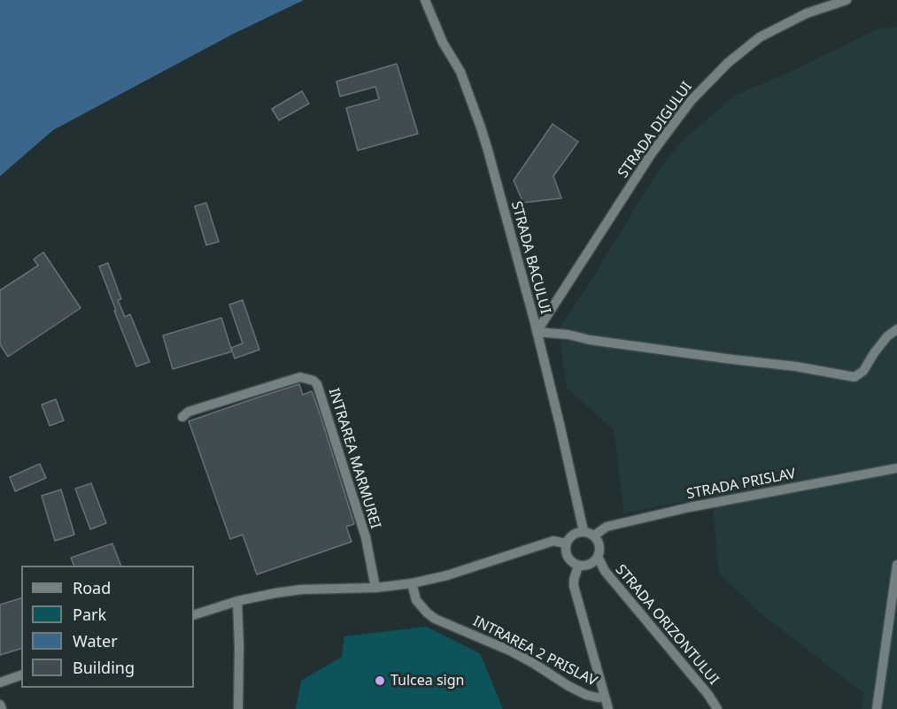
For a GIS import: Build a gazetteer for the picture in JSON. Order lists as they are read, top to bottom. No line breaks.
{"streets":{"street":["STRADA DIGULUI","STRADA BACULUI","INTRAREA MARMUREI","STRADA PRISLAV","STRADA ORIZONTULUI","INTRAREA 2 PRISLAV"]},"crossings":[["STRADA DIGULUI","STRADA BACULUI"],["STRADA BACULUI","STRADA PRISLAV"],["STRADA BACULUI","STRADA ORIZONTULUI"],["STRADA PRISLAV","STRADA ORIZONTULUI"]],"places":["Tulcea sign"],"legend":["Road","Park","Water","Building"]}
